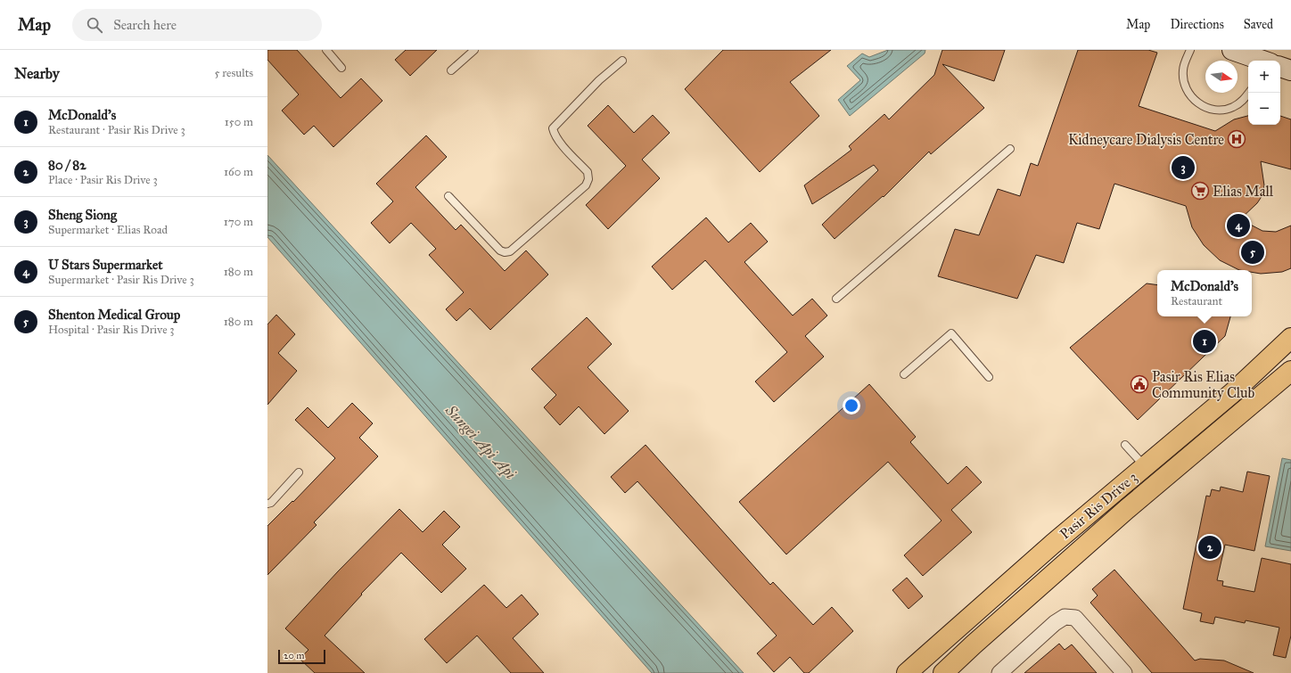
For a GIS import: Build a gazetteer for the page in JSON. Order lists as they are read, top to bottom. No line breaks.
{"streets":{"main road":["Pasir Ris Drive 3"]},"water":["Sungei Api Api"],"places":{"hospital":["Kidneycare Dialysis Centre"],"supermarket":["Elias Mall"],"public building":["Pasir Ris Elias Community Club"]},"scale_bar":"20 m","north":"right","page":{"header":"Map","search":"Search here","nav":["Map","Directions","Saved"],"heading":["Nearby","5 results"],"map_buttons":["+","−"],"list":[{"mark":"1","name":"McDonald's","note":"Restaurant · Pasir Ris Drive 3","value":"150 m"},{"mark":"2","name":"80 / 82","note":"Place · Pasir Ris Drive 3","value":"160 m"},{"mark":"3","name":"Sheng Siong","note":"Supermarket · Elias Road","value":"170 m"},{"mark":"4","name":"U Stars Supermarket","note":"Supermarket · Pasir Ris Drive 3","value":"180 m"},{"mark":"5","name":"Shenton Medical Group","note":"Hospital · Pasir Ris Drive 3","value":"180 m"}],"pins":["3","4","5","1","2"],"popup":["McDonald's","Restaurant"],"scale":"20 m"}}
